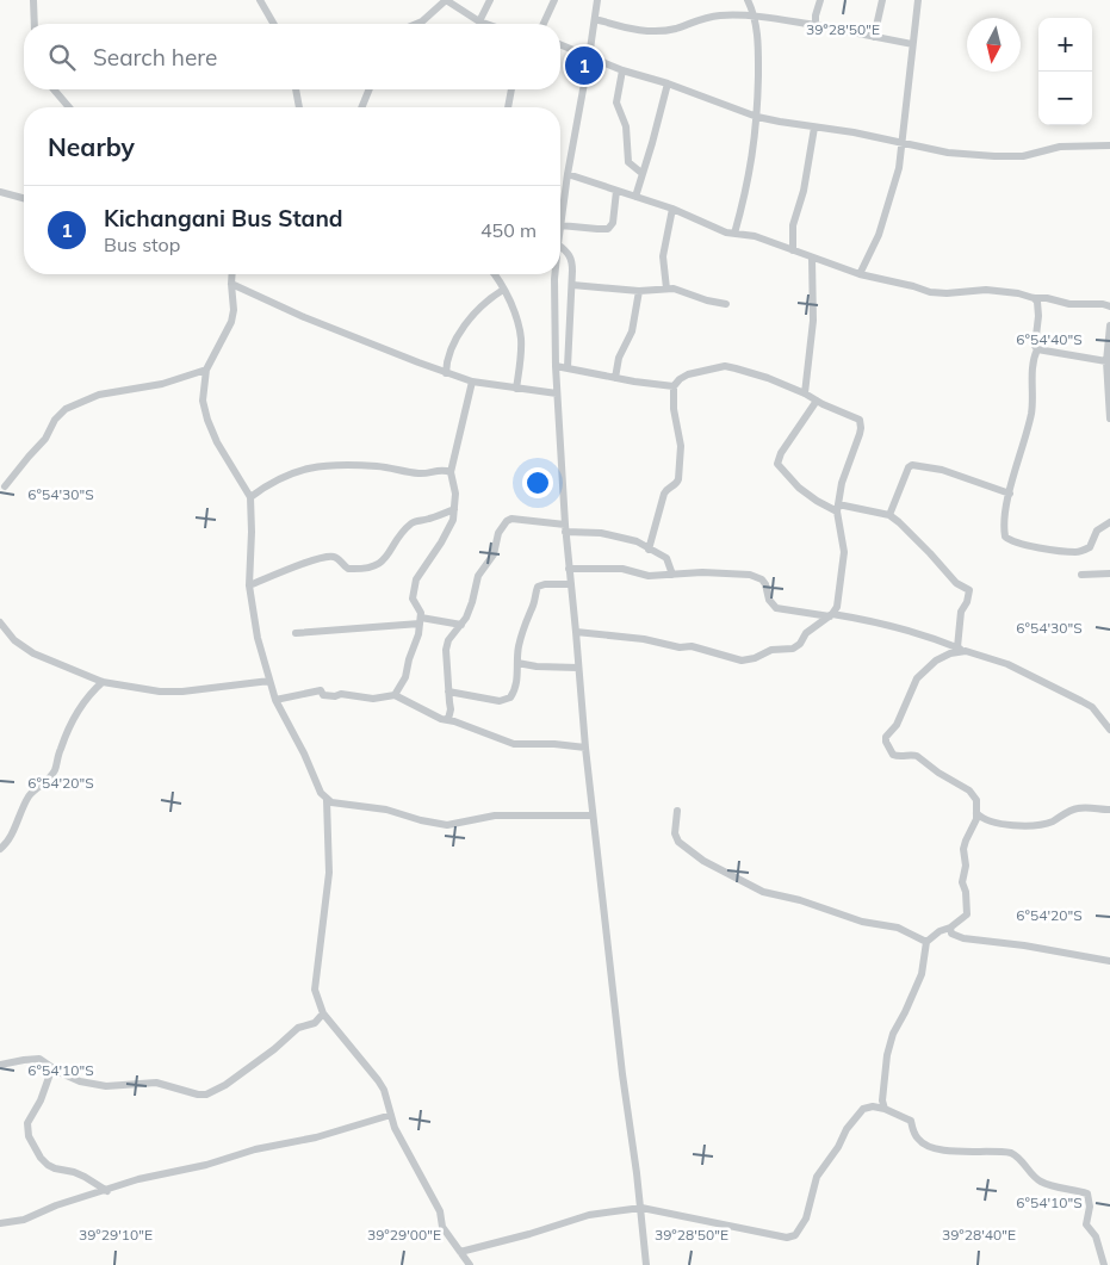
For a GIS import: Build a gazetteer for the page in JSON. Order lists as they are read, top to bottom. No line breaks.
{"north":"bottom","page":{"map_buttons":["+","−"],"search":"Search here","pins":"1","heading":"Nearby","list":[{"mark":"1","name":"Kichangani Bus Stand","note":"Bus stop","value":"450 m"}]},"coordinates":["39°28'50\"E","6°54'40\"S","6°54'30\"S","6°54'20\"S","6°54'10\"S","39°29'10\"E","39°29'00\"E","39°28'40\"E"]}
